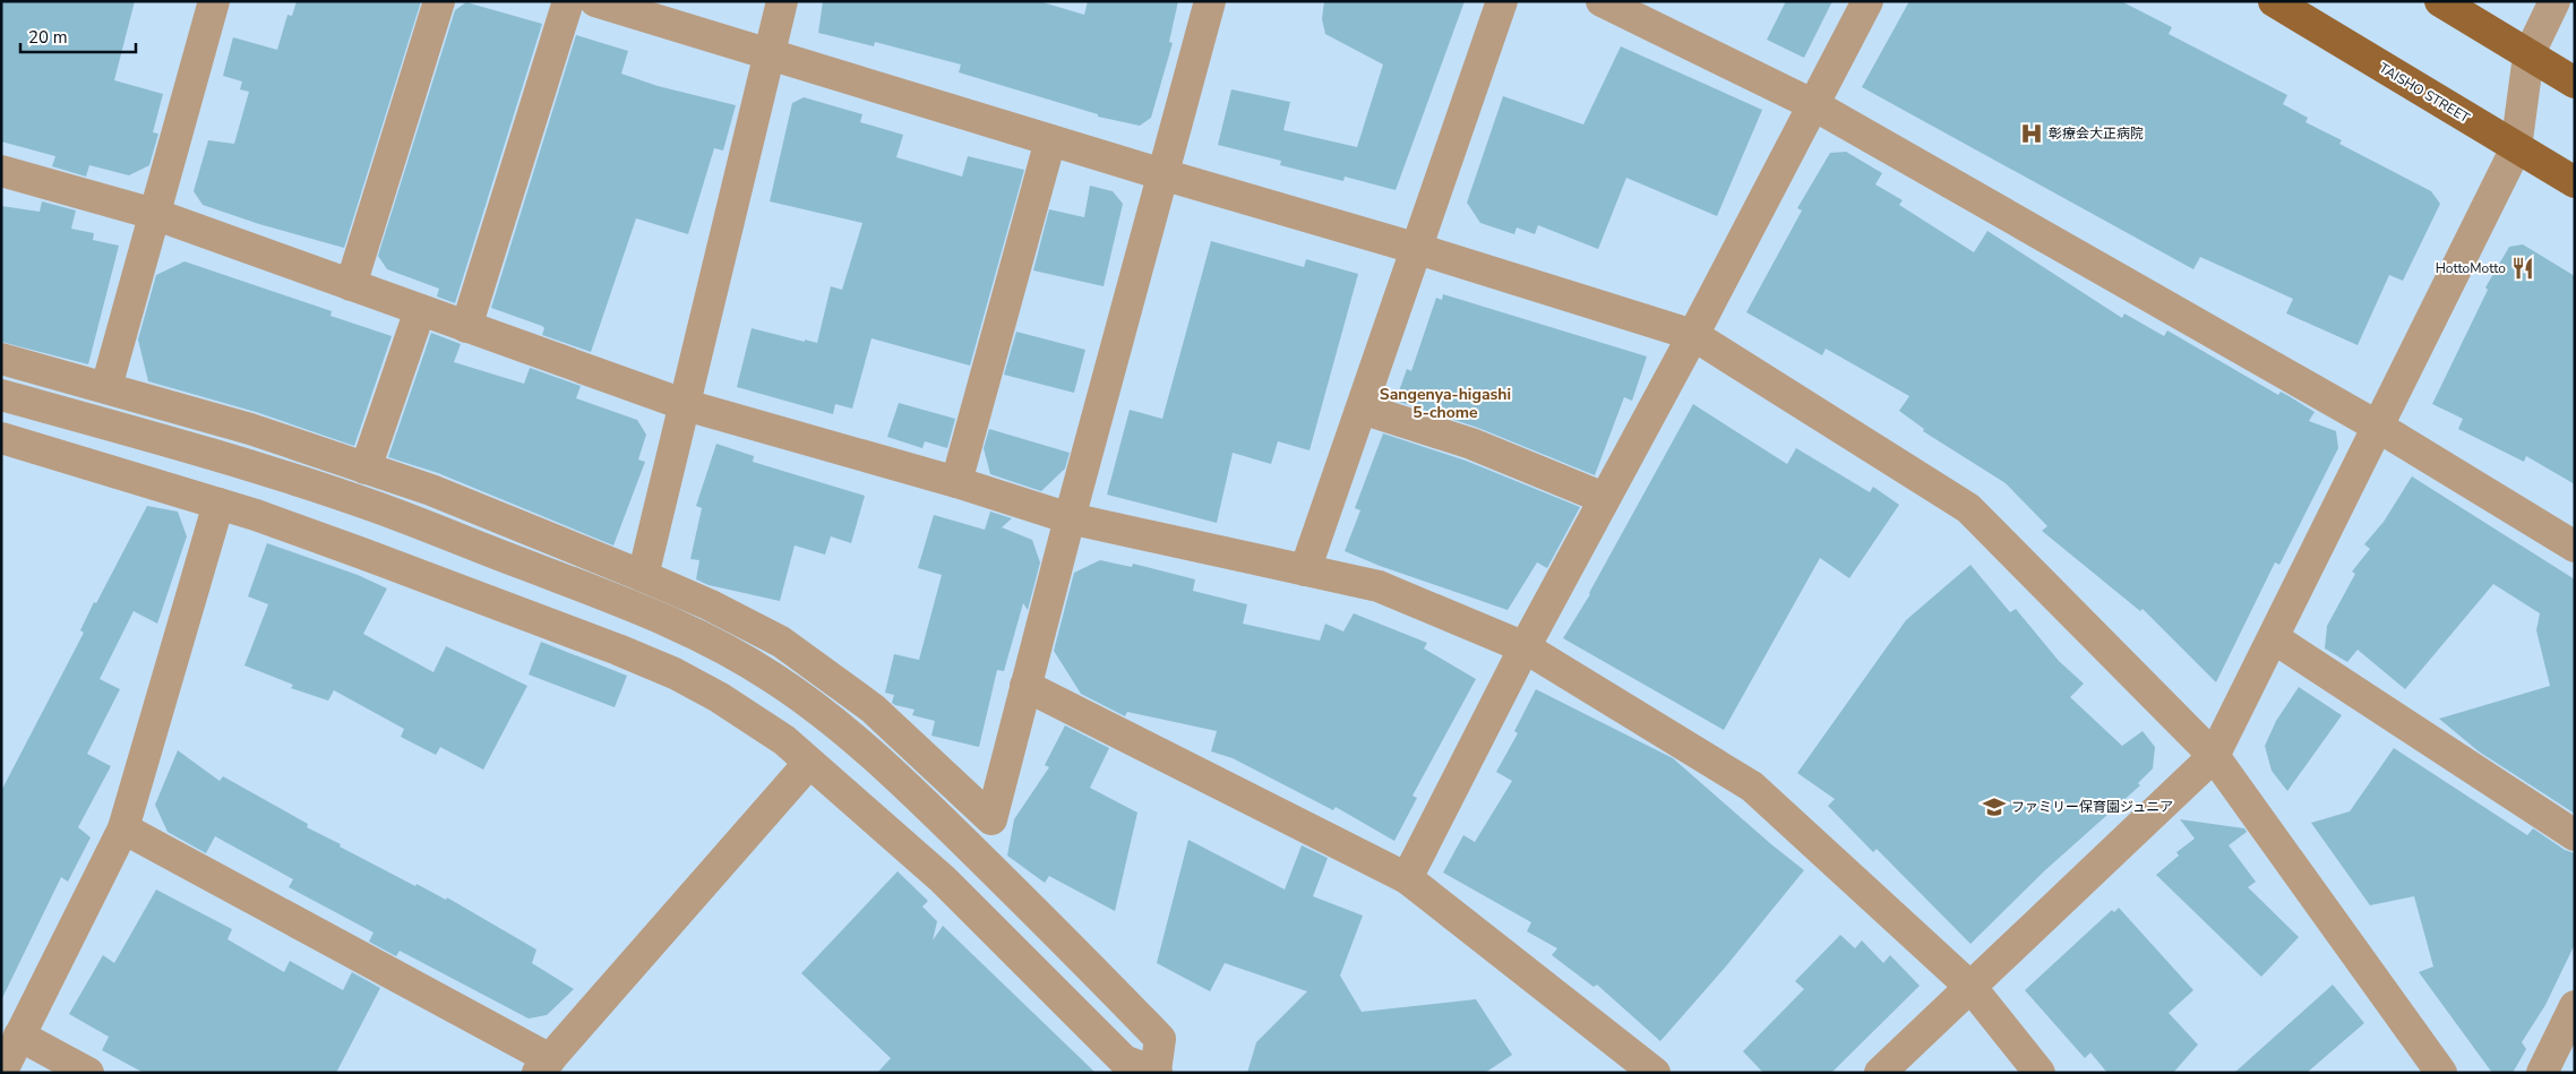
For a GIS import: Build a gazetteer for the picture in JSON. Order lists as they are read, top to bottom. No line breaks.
{"streets":{"main road":["TAISHO STREET"]},"districts":["Sangenya-higashi 5-chome"],"places":{"hospital":["彰療会大正病院"],"restaurant":["HottoMotto"],"school or university":["ファミリー保育園ジュニア"]},"scale_bar":"20 m"}
